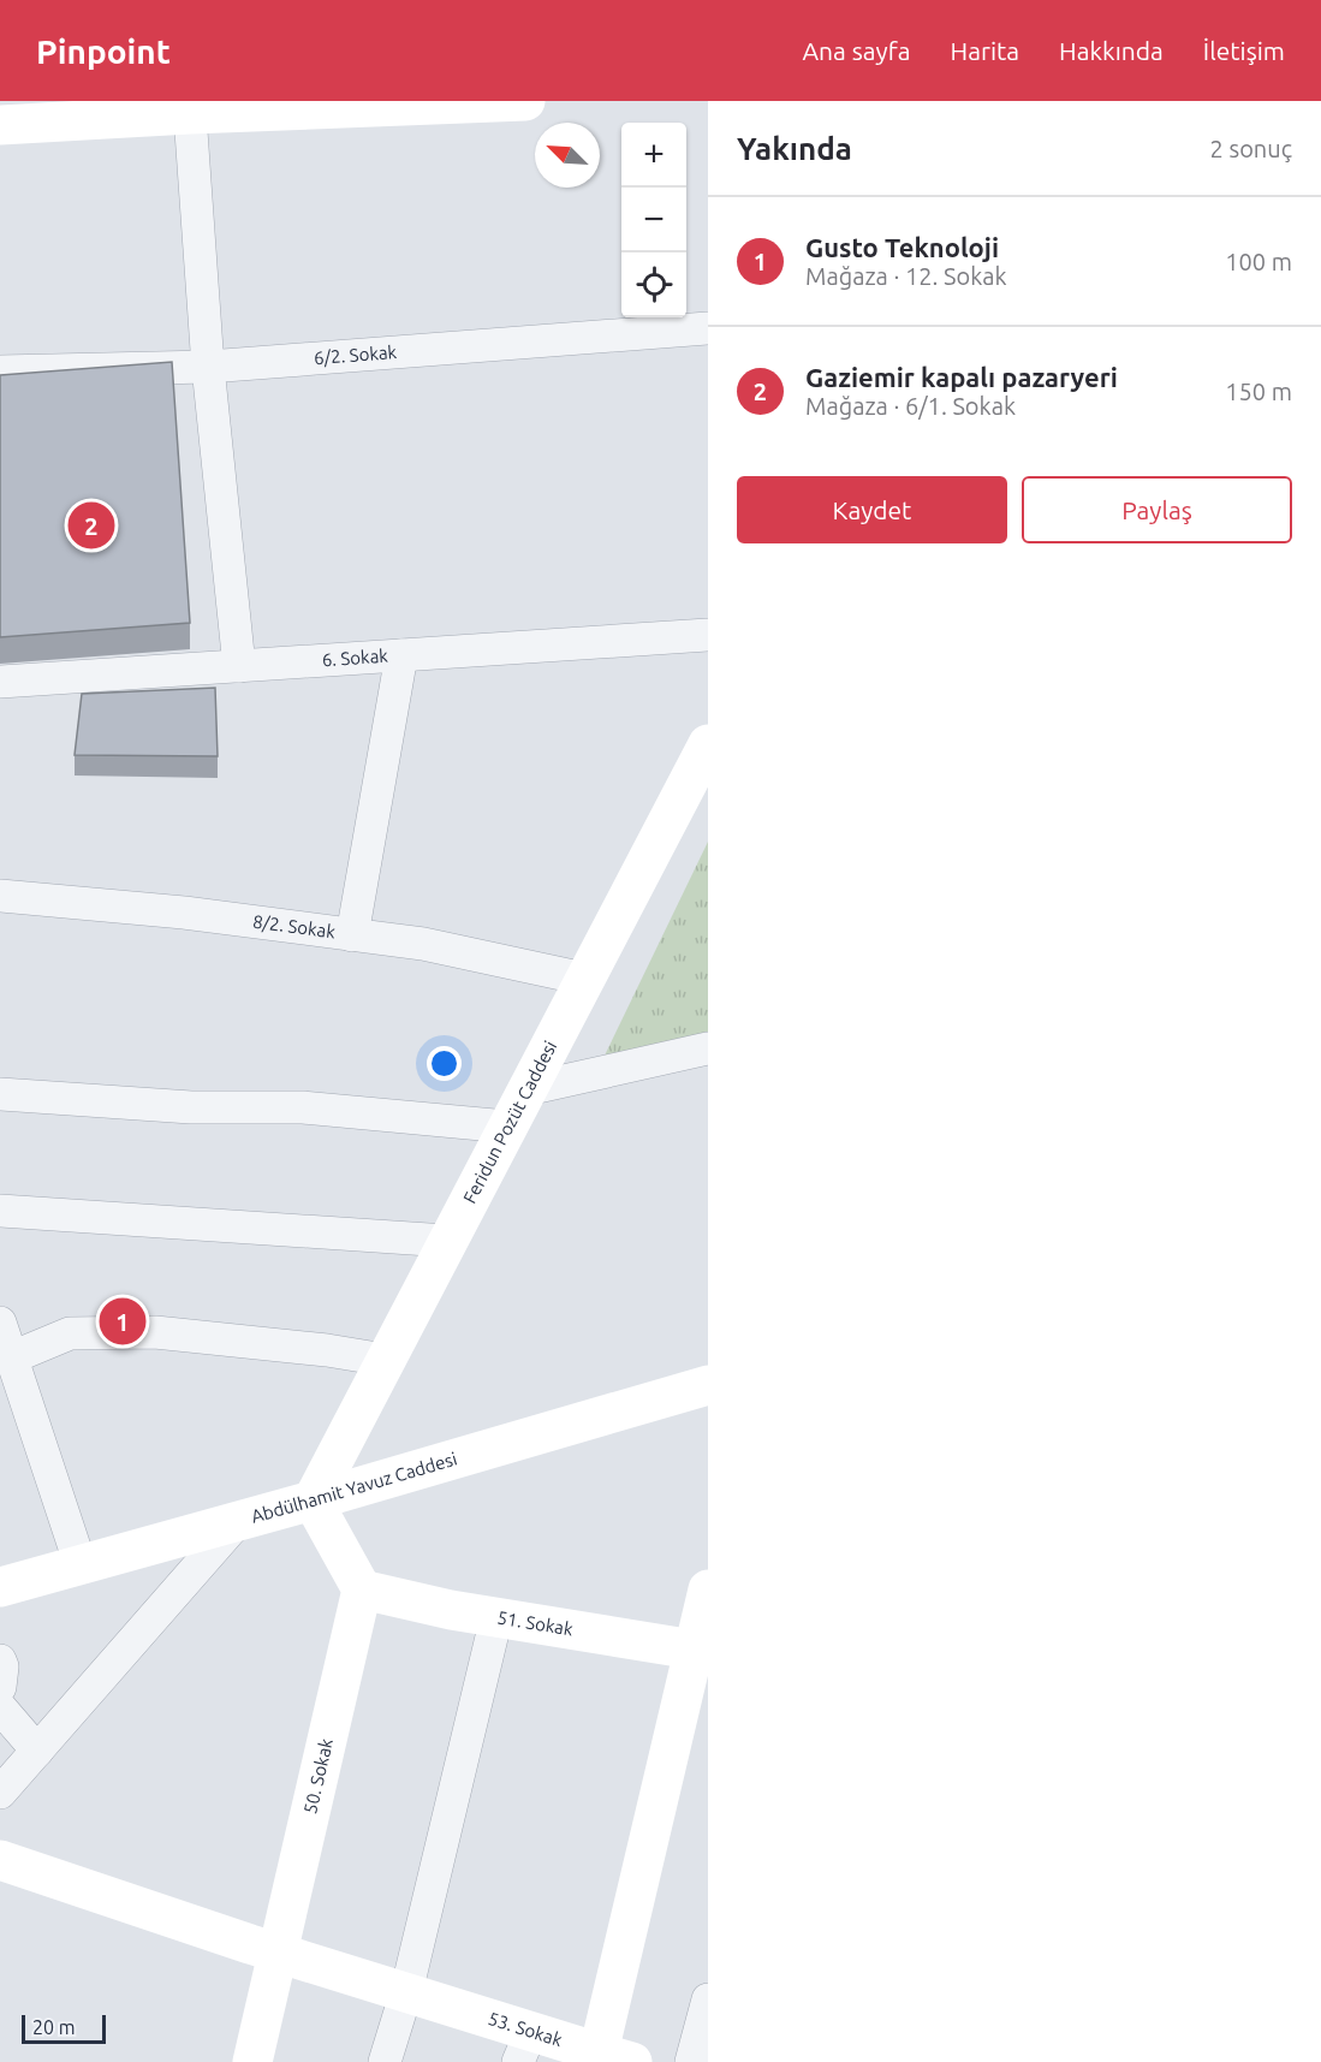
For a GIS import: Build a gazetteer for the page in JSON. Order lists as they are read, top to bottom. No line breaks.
{"streets":{"street":["6/2. Sokak","6. Sokak","8/2. Sokak","Feridun Pozüt Caddesi","Abdülhamit Yavuz Caddesi","51. Sokak","50. Sokak","53. Sokak"]},"crossings":[["8/2. Sokak","Feridun Pozüt Caddesi"],["Feridun Pozüt Caddesi","Abdülhamit Yavuz Caddesi"],["51. Sokak","50. Sokak"],["51. Sokak","53. Sokak"],["50. Sokak","53. Sokak"]],"scale_bar":"20 m","north":"top left","page":{"header":"Pinpoint","nav":["Ana sayfa","Harita","Hakkında","İletişim"],"heading":["Yakında","2 sonuç"],"map_buttons":["+","−"],"list":[{"mark":"1","name":"Gusto Teknoloji","note":"Mağaza · 12. Sokak","value":"100 m"},{"mark":"2","name":"Gaziemir kapalı pazaryeri","note":"Mağaza · 6/1. Sokak","value":"150 m"}],"buttons":["Kaydet","Paylaş"],"pins":["2","1"],"scale":"20 m"}}
